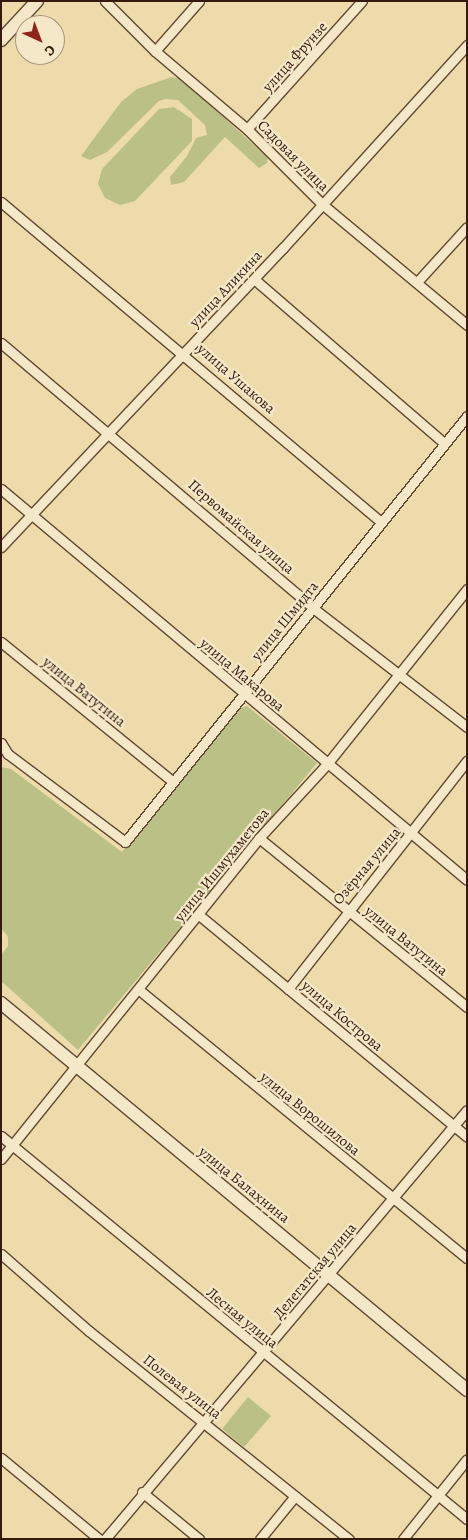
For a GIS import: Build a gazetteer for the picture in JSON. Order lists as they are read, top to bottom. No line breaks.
{"streets":{"street":["улица Фрунзе","Садовая улица","улица Аликина","улица Ушакова","Первомайская улица","улица Шмидта","улица Макарова","улица Ватутина","улица Ишмухаметова","Озёрная улица","улица Кострова","улица Ворошилова","улица Балахнина","Делегатская улица","Лесная улица","Полевая улица"]},"crossings":[["улица Фрунзе","Садовая улица"],["Садовая улица","улица Аликина"],["улица Аликина","улица Ушакова"],["улица Аликина","Первомайская улица"],["улица Аликина","улица Макарова"],["улица Ушакова","улица Шмидта"],["Первомайская улица","улица Шмидта"],["Первомайская улица","улица Ишмухаметова"],["улица Шмидта","улица Макарова"],["улица Шмидта","улица Ватутина"],["улица Макарова","улица Ишмухаметова"],["улица Макарова","Озёрная улица"],["улица Ватутина","улица Ишмухаметова"],["улица Ватутина","Озёрная улица"],["улица Ишмухаметова","улица Кострова"],["улица Ишмухаметова","улица Ворошилова"],["улица Ишмухаметова","улица Балахнина"],["улица Ишмухаметова","Лесная улица"],["Озёрная улица","улица Кострова"],["улица Кострова","Делегатская улица"],["улица Ворошилова","Делегатская улица"],["улица Балахнина","Делегатская улица"],["Делегатская улица","Лесная улица"],["Делегатская улица","Полевая улица"]],"north":"bottom right"}
